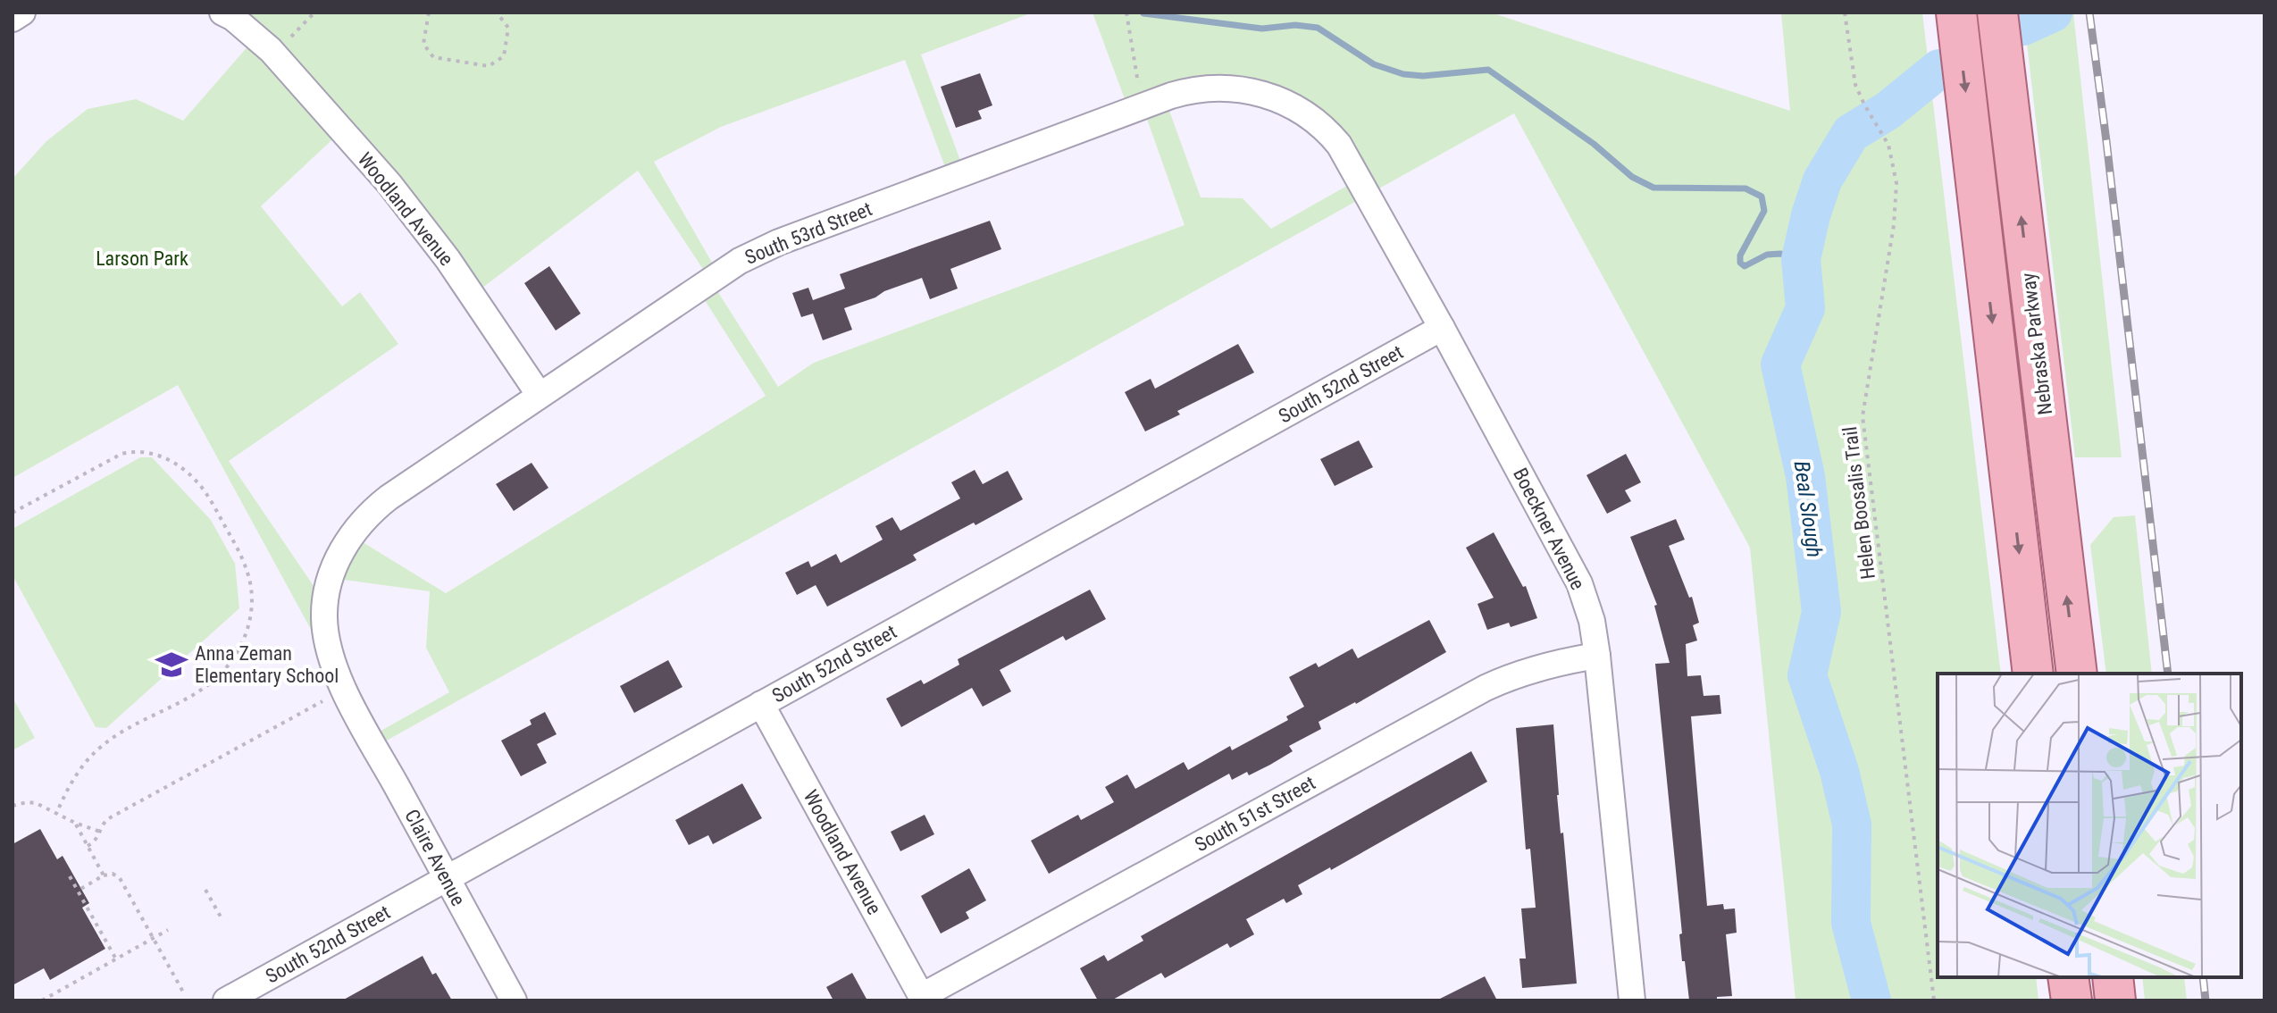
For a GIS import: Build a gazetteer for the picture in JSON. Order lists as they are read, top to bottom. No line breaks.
{"streets":{"main road":["Nebraska Parkway"],"street":["Woodland Avenue","South 53rd Street","South 52nd Street","Boeckner Avenue","South 51st Street","Claire Avenue"],"path":["Helen Boosalis Trail"]},"crossings":[["Woodland Avenue","South 53rd Street"],["Woodland Avenue","South 52nd Street"],["Woodland Avenue","South 51st Street"],["South 53rd Street","Boeckner Avenue"],["South 53rd Street","Claire Avenue"],["South 52nd Street","Boeckner Avenue"],["South 52nd Street","Claire Avenue"],["Boeckner Avenue","South 51st Street"]],"water":["Beal Slough"],"parks":["Larson Park"],"places":{"school or university":["Anna Zeman Elementary School"]}}
